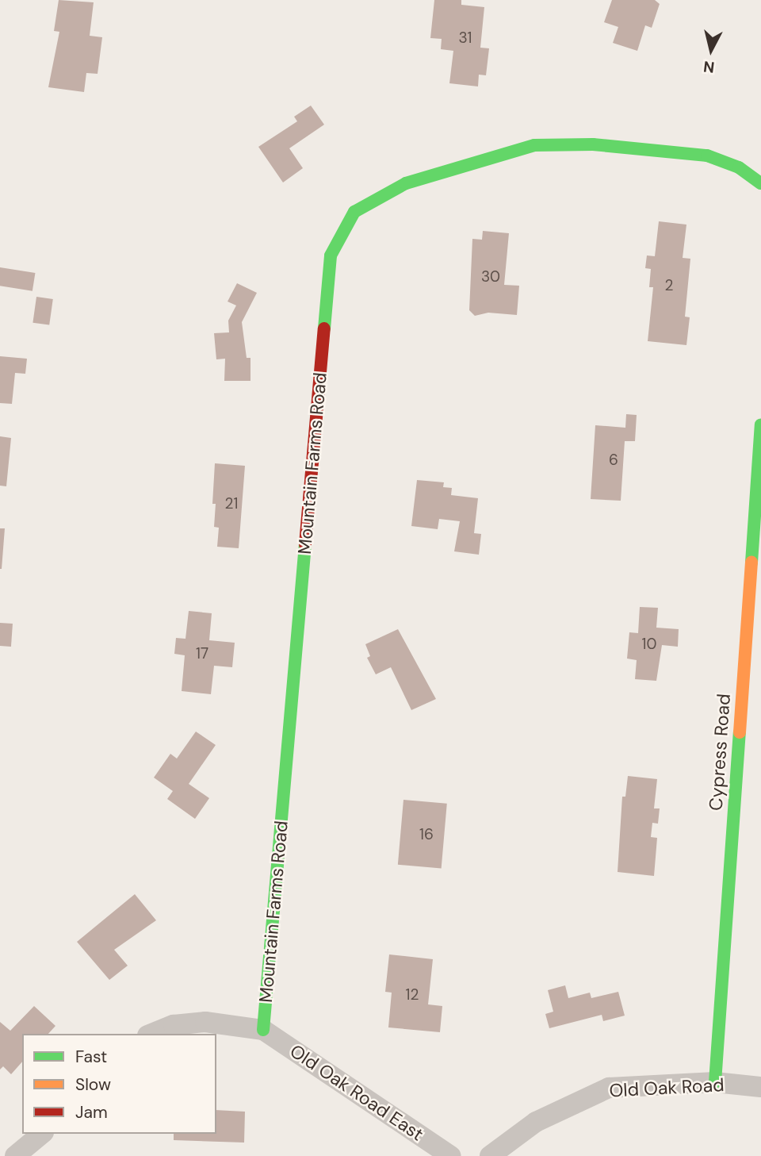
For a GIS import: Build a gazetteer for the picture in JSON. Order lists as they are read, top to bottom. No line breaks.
{"streets":{"street":["Mountain Farms Road","Cypress Road","Old Oak Road","Old Oak Road East"]},"crossings":[["Mountain Farms Road","Old Oak Road East"],["Cypress Road","Old Oak Road"]],"house_numbers":["31","30","2","6","21","10","17","16","12"],"legend":["Fast","Slow","Jam"],"north":"bottom"}
